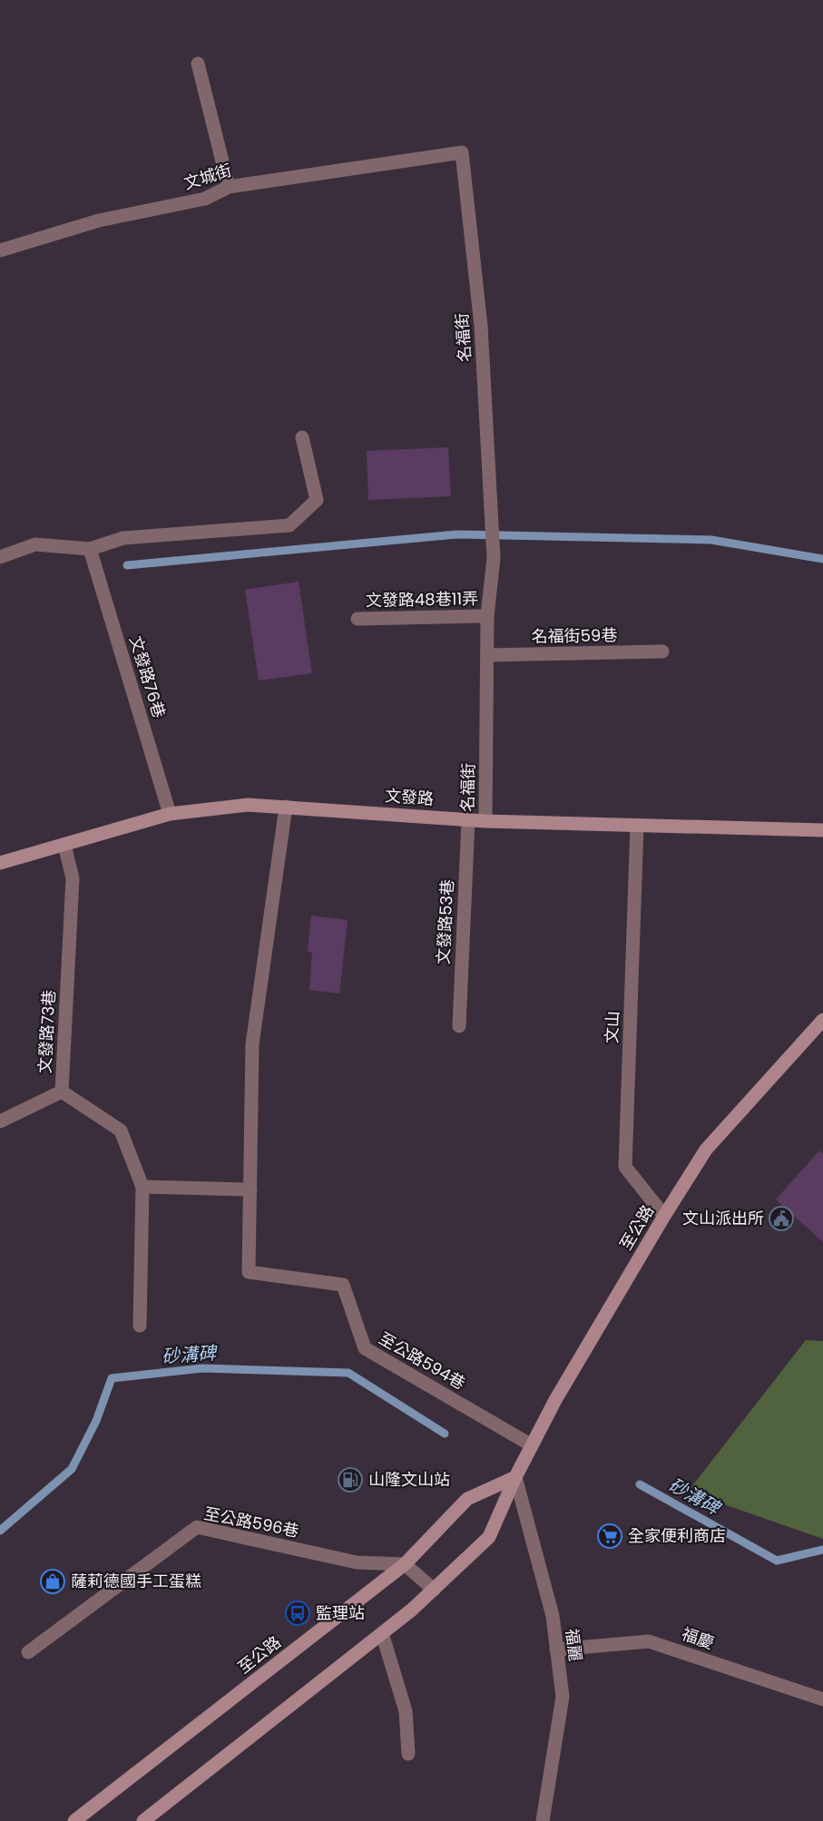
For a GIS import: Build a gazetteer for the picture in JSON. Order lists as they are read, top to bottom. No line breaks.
{"streets":{"street":["文城街","名福街","文發路48巷11弄","名福街59巷","文發路76巷","文發路","文發路53巷","文山","文發路73巷","至公路","至公路594巷","至公路596巷","福慶","福麗"]},"crossings":[["文城街","名福街"],["名福街","文發路48巷11弄"],["名福街","名福街59巷"],["名福街","文發路"],["文發路76巷","文發路"],["文發路","文發路53巷"],["文發路","文山"],["文發路","文發路73巷"],["文山","至公路"],["至公路","至公路594巷"],["至公路","至公路596巷"],["至公路","福麗"],["福慶","福麗"]],"water":["砂溝碑"],"places":{"public building":["文山派出所"],"fuel station":["山隆文山站"],"supermarket":["全家便利商店"],"shop":["薩莉德國手工蛋糕"],"bus stop":["監理站"]}}
